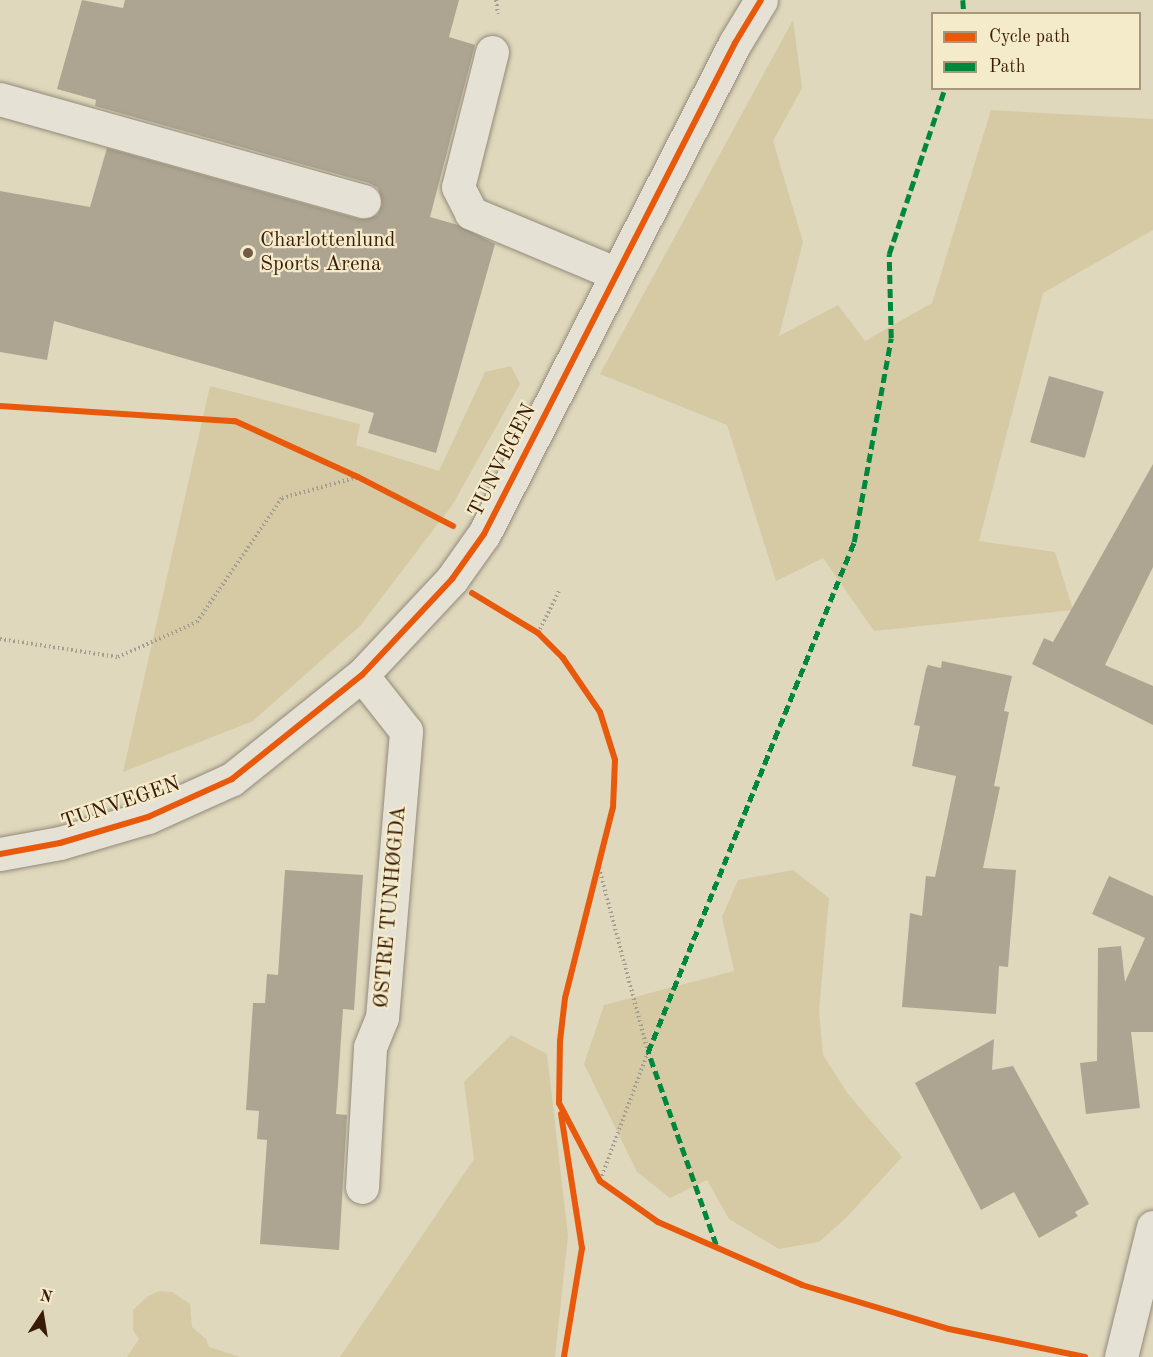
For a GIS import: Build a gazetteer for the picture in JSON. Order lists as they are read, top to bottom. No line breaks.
{"streets":{"street":["TUNVEGEN","ØSTRE TUNHØGDA"]},"crossings":[["TUNVEGEN","ØSTRE TUNHØGDA"]],"places":["Charlottenlund Sports Arena"],"legend":["Cycle path","Path"],"north":"top"}
